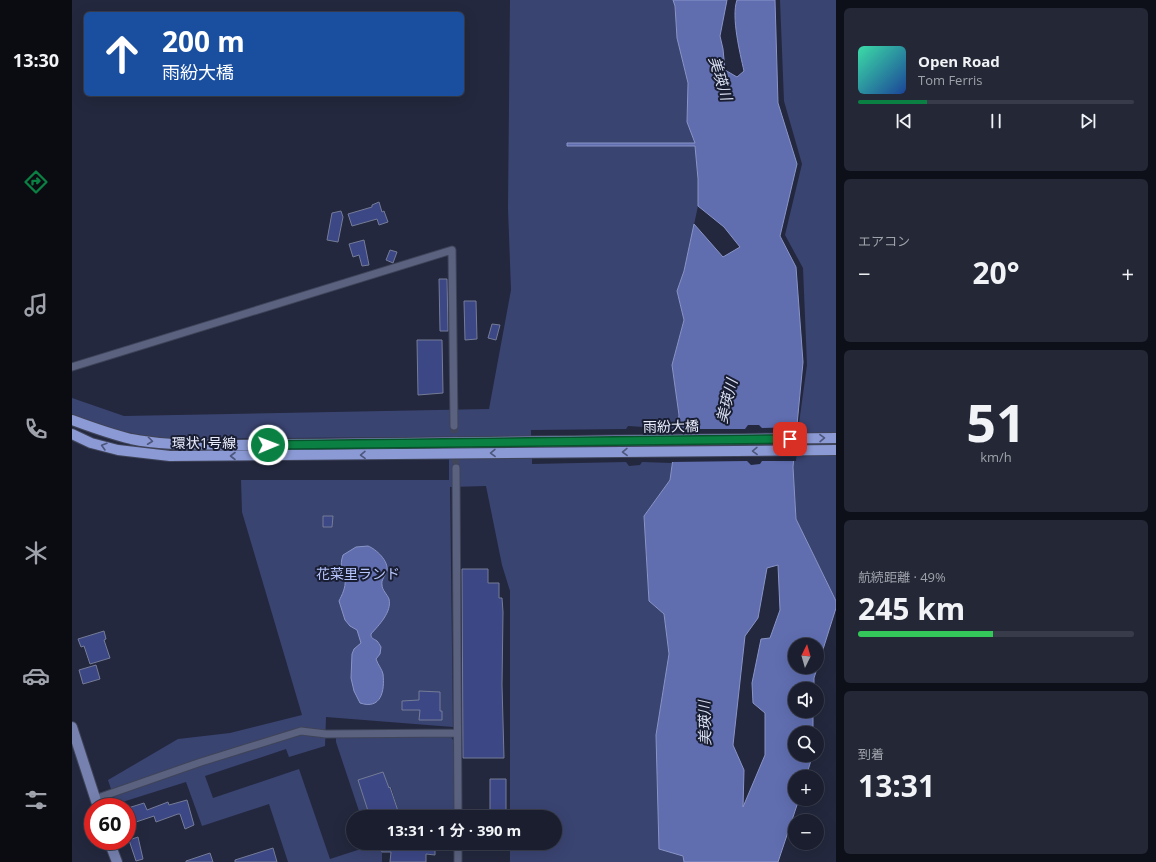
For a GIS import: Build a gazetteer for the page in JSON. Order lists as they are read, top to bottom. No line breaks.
{"streets":{"main road":["雨紛大橋","環状1号線"]},"crossings":[["雨紛大橋","環状1号線"]],"water":["美瑛川"],"parks":["花菜里ランド"],"north":"top","page":{"tabs":"13:30","turn":["200 m","雨紛大橋"],"song":["Open Road","Tom Ferris"],"tile":["エアコン",["51","km/h"],["航続距離 · 49%","245 km"],["到着","13:31"]],"heat":["−","20°","+"],"map_buttons":["+","−"],"limit":"60","trip":"13:31 · 1 分 · 390 m"}}
